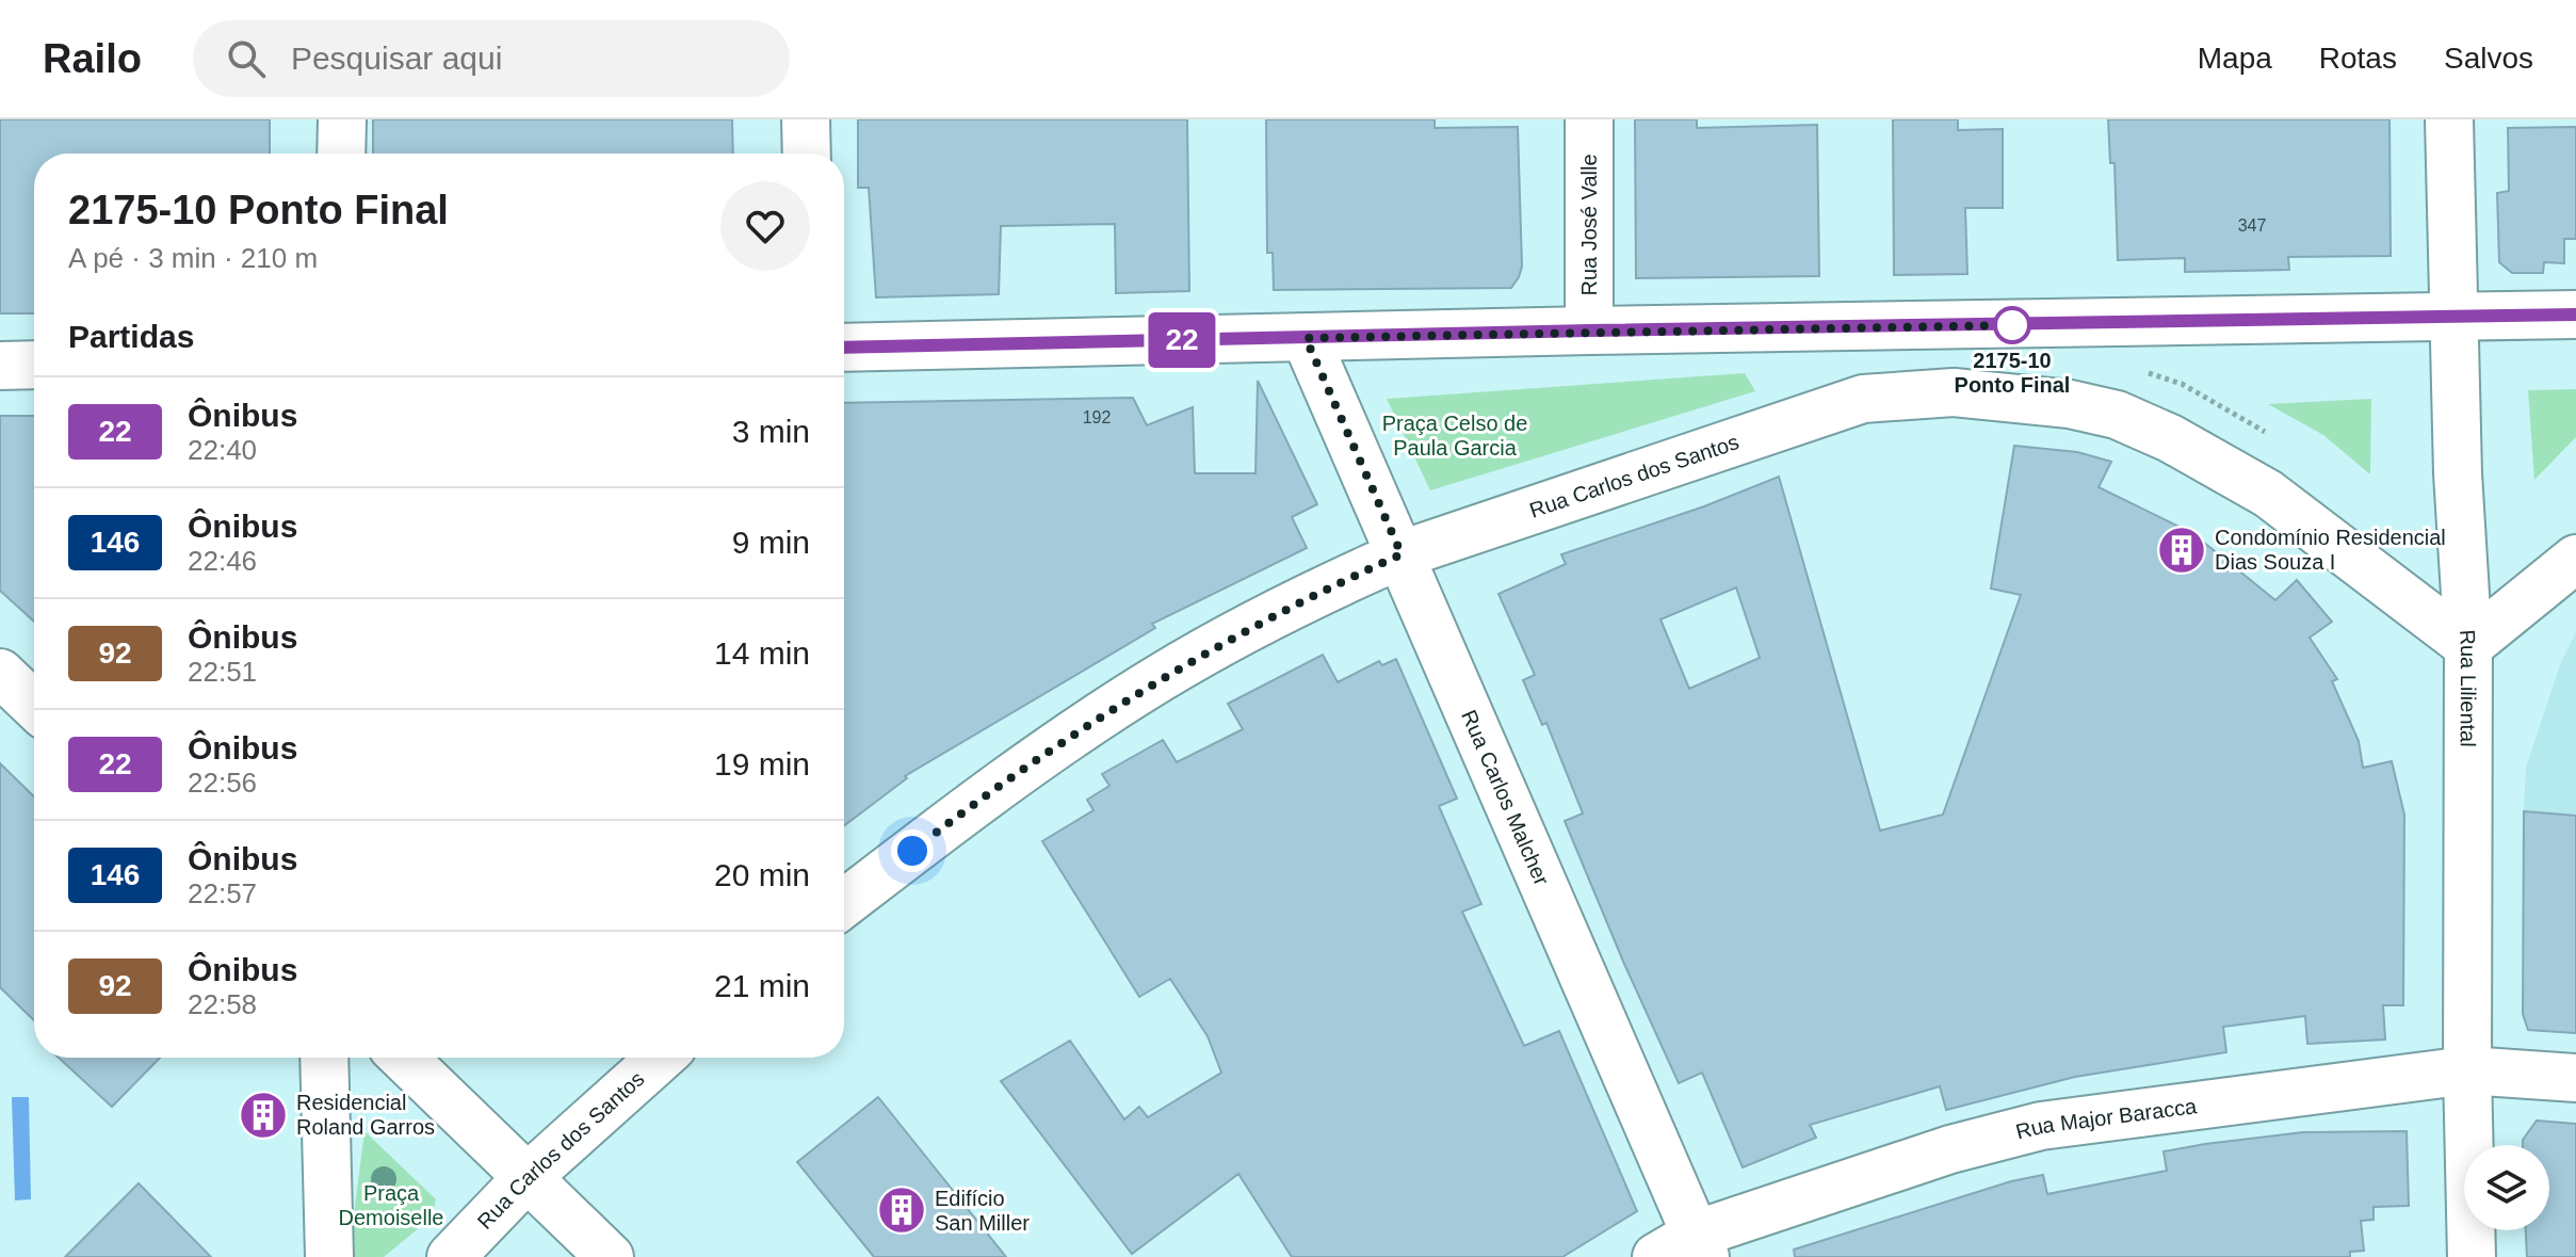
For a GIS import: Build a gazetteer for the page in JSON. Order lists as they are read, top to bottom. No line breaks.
{"streets":{"street":["Rua José Valle","Rua Carlos dos Santos","Rua Liliental","Rua Carlos Malcher","Rua Major Baracca"]},"crossings":[["Rua Carlos dos Santos","Rua Liliental"],["Rua Carlos dos Santos","Rua Carlos Malcher"],["Rua Liliental","Rua Major Baracca"],["Rua Carlos Malcher","Rua Major Baracca"]],"parks":["Praça Celso de Paula Garcia","Praça Demoiselle"],"places":{"other":["2175-10 Ponto Final"],"building":["Condomínio Residencial Dias Souza I","Residencial Roland Garros","Edifício San Miller"]},"lines":["bus line 22"],"house_numbers":["347","192"],"page":{"header":"Railo","search":"Pesquisar aqui","nav":["Mapa","Rotas","Salvos"],"on_map":"22","heading":[["2175-10 Ponto Final","A pé · 3 min · 210 m"],"Partidas"],"list":[{"mark":"22","name":"Ônibus","note":"22:40","value":"3 min"},{"mark":"146","name":"Ônibus","note":"22:46","value":"9 min"},{"mark":"92","name":"Ônibus","note":"22:51","value":"14 min"},{"mark":"22","name":"Ônibus","note":"22:56","value":"19 min"},{"mark":"146","name":"Ônibus","note":"22:57","value":"20 min"},{"mark":"92","name":"Ônibus","note":"22:58","value":"21 min"}]}}
